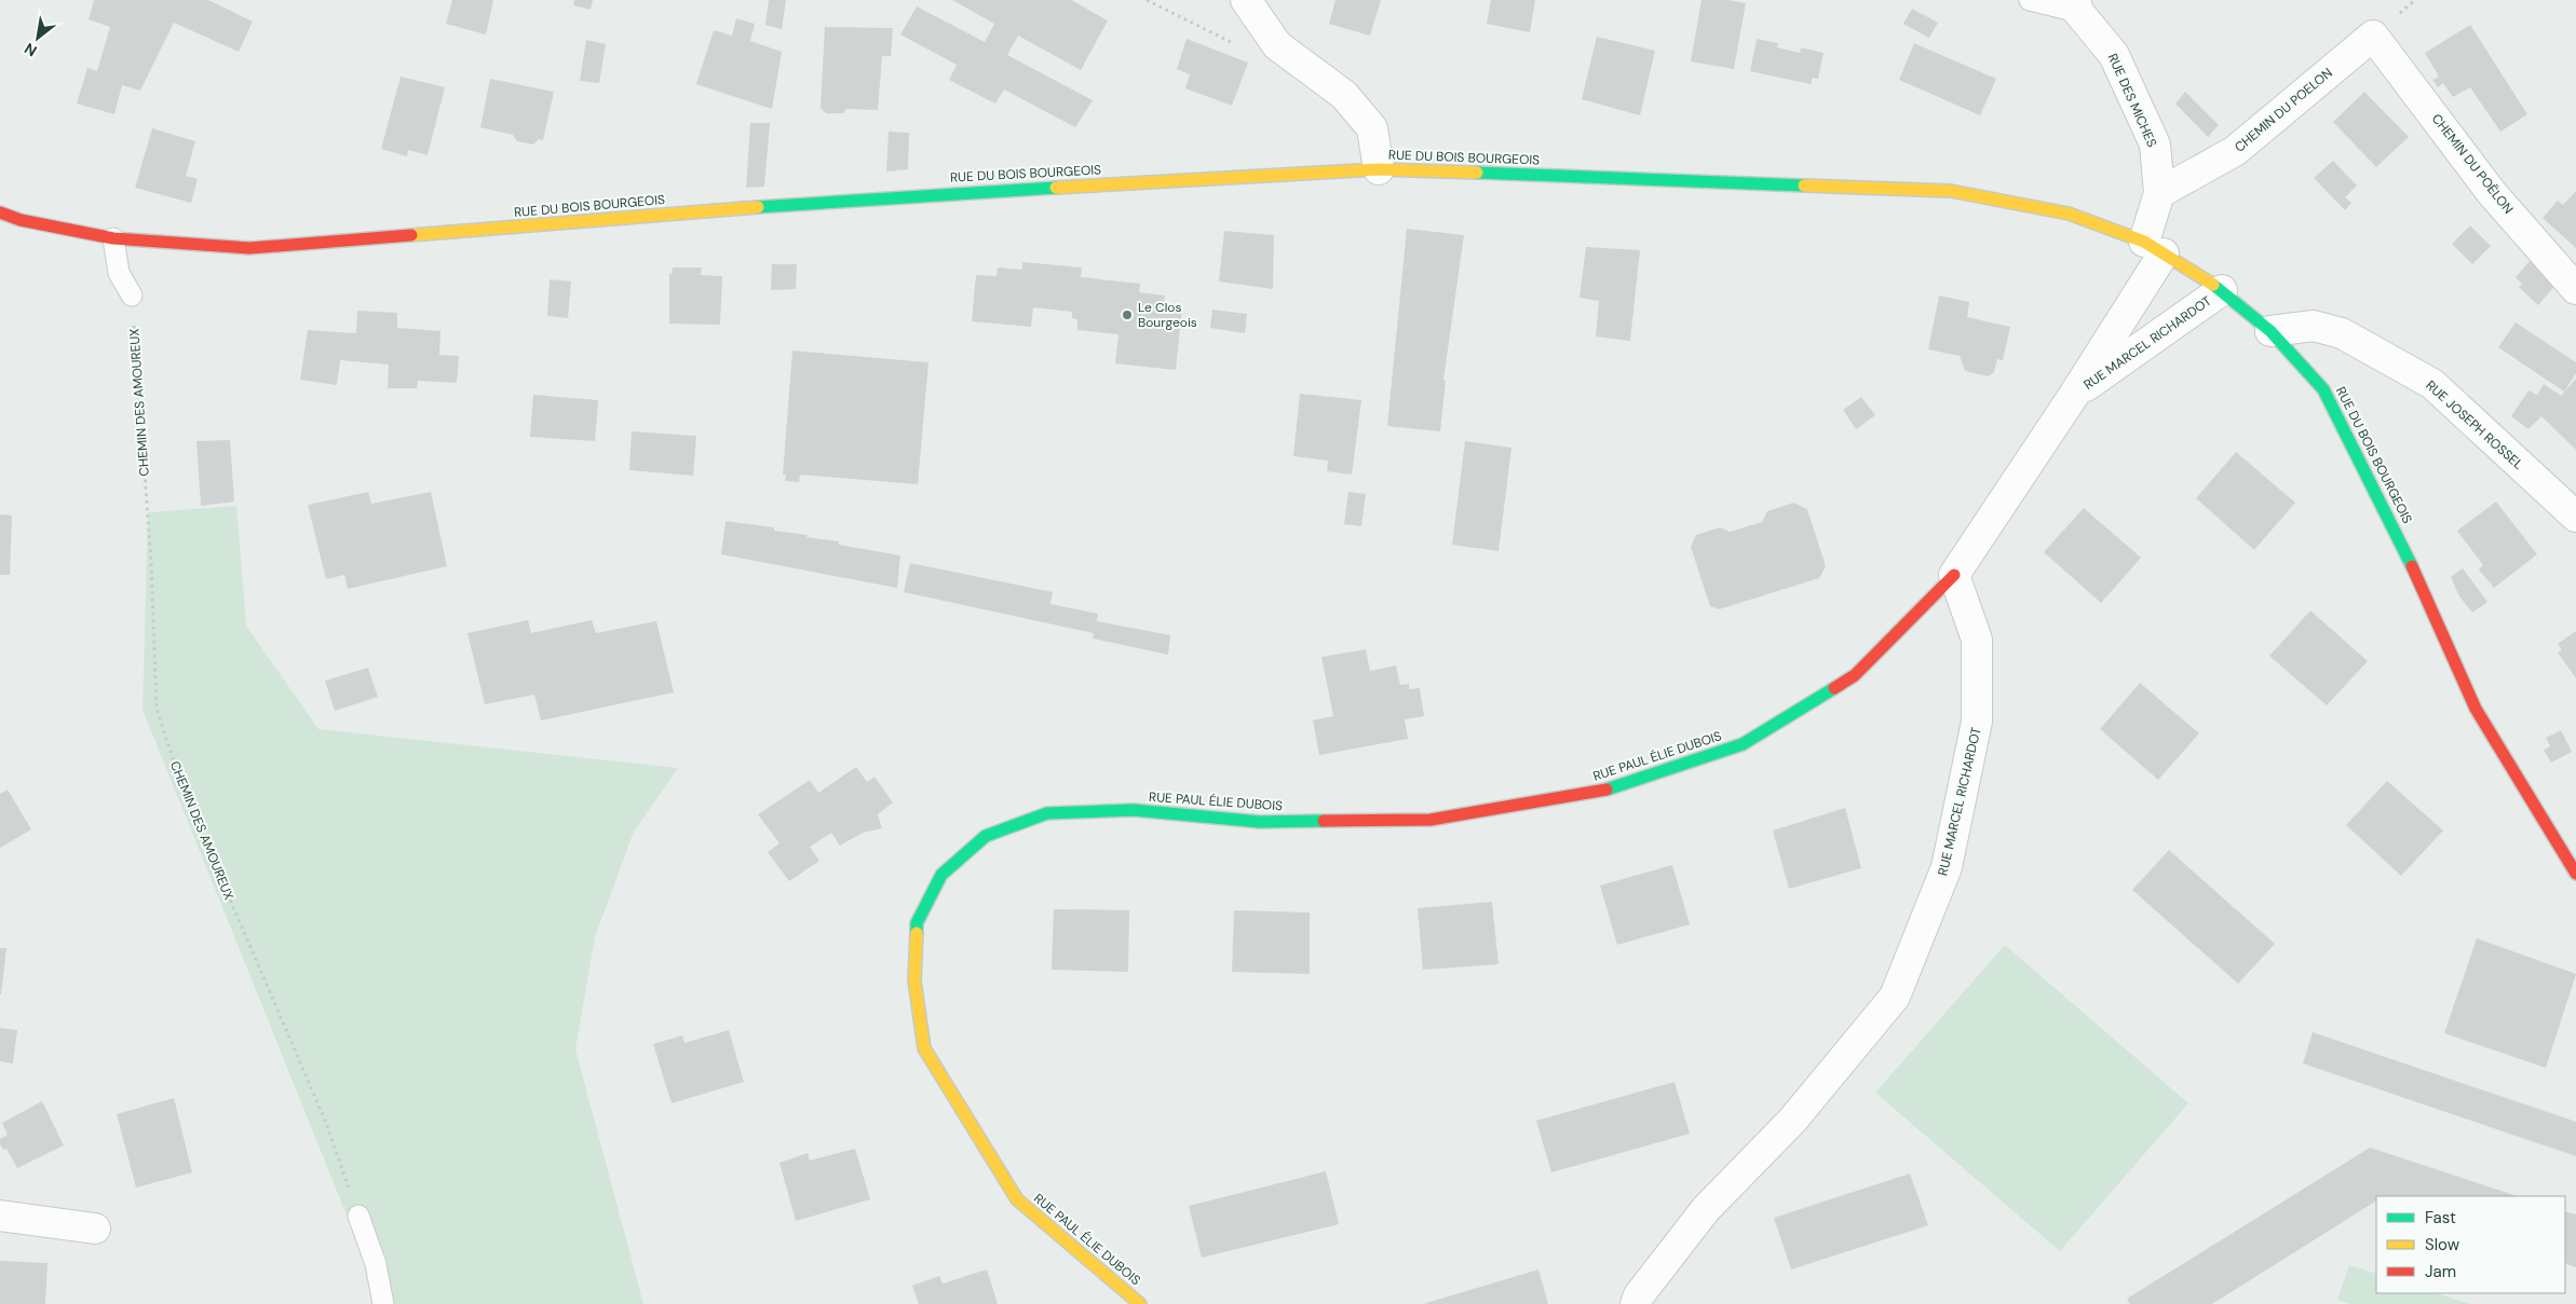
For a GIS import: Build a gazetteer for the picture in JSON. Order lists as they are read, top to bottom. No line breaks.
{"streets":{"street":["RUE DES MICHES","CHEMIN DU POELON","RUE DU BOIS BOURGEOIS","CHEMIN DU POËLON","RUE MARCEL RICHARDOT","RUE JOSEPH ROSSEL","RUE PAUL ÉLIE DUBOIS"],"path":["CHEMIN DES AMOUREUX"]},"crossings":[["RUE DES MICHES","CHEMIN DU POELON"],["RUE DES MICHES","RUE DU BOIS BOURGEOIS"],["RUE DES MICHES","RUE MARCEL RICHARDOT"],["CHEMIN DU POELON","CHEMIN DU POËLON"],["RUE DU BOIS BOURGEOIS","RUE MARCEL RICHARDOT"],["RUE DU BOIS BOURGEOIS","RUE JOSEPH ROSSEL"],["RUE MARCEL RICHARDOT","RUE PAUL ÉLIE DUBOIS"]],"places":["Le Clos Bourgeois"],"legend":["Fast","Slow","Jam"],"north":"bottom left"}
